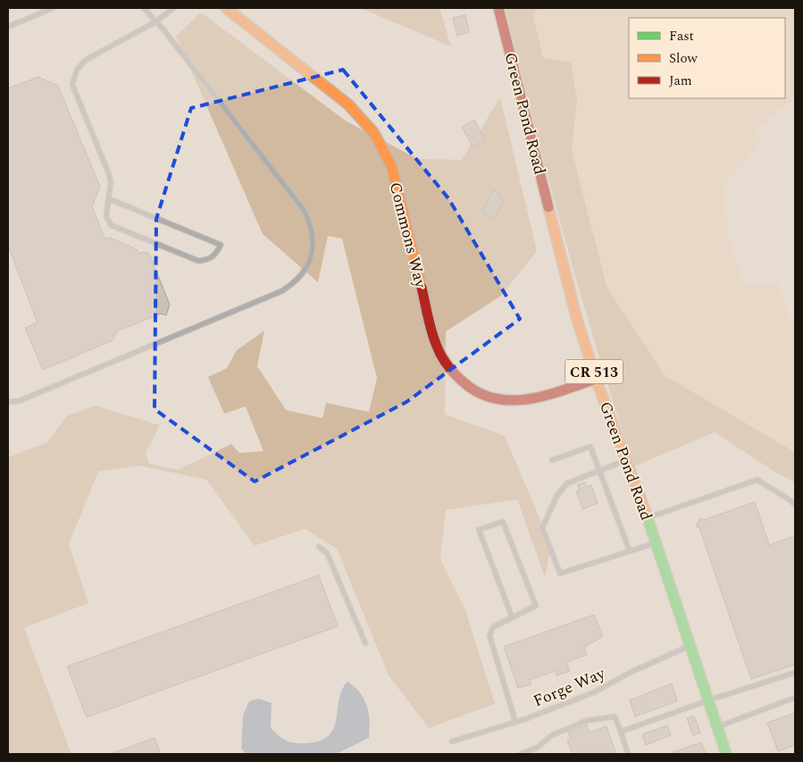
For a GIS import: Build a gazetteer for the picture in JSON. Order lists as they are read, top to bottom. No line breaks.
{"streets":{"main road":["Green Pond Road","Commons Way","CR 513"],"lane":["Forge Way"]},"crossings":[["Green Pond Road","Commons Way"],["Green Pond Road","Forge Way"]],"legend":["Fast","Slow","Jam"]}
